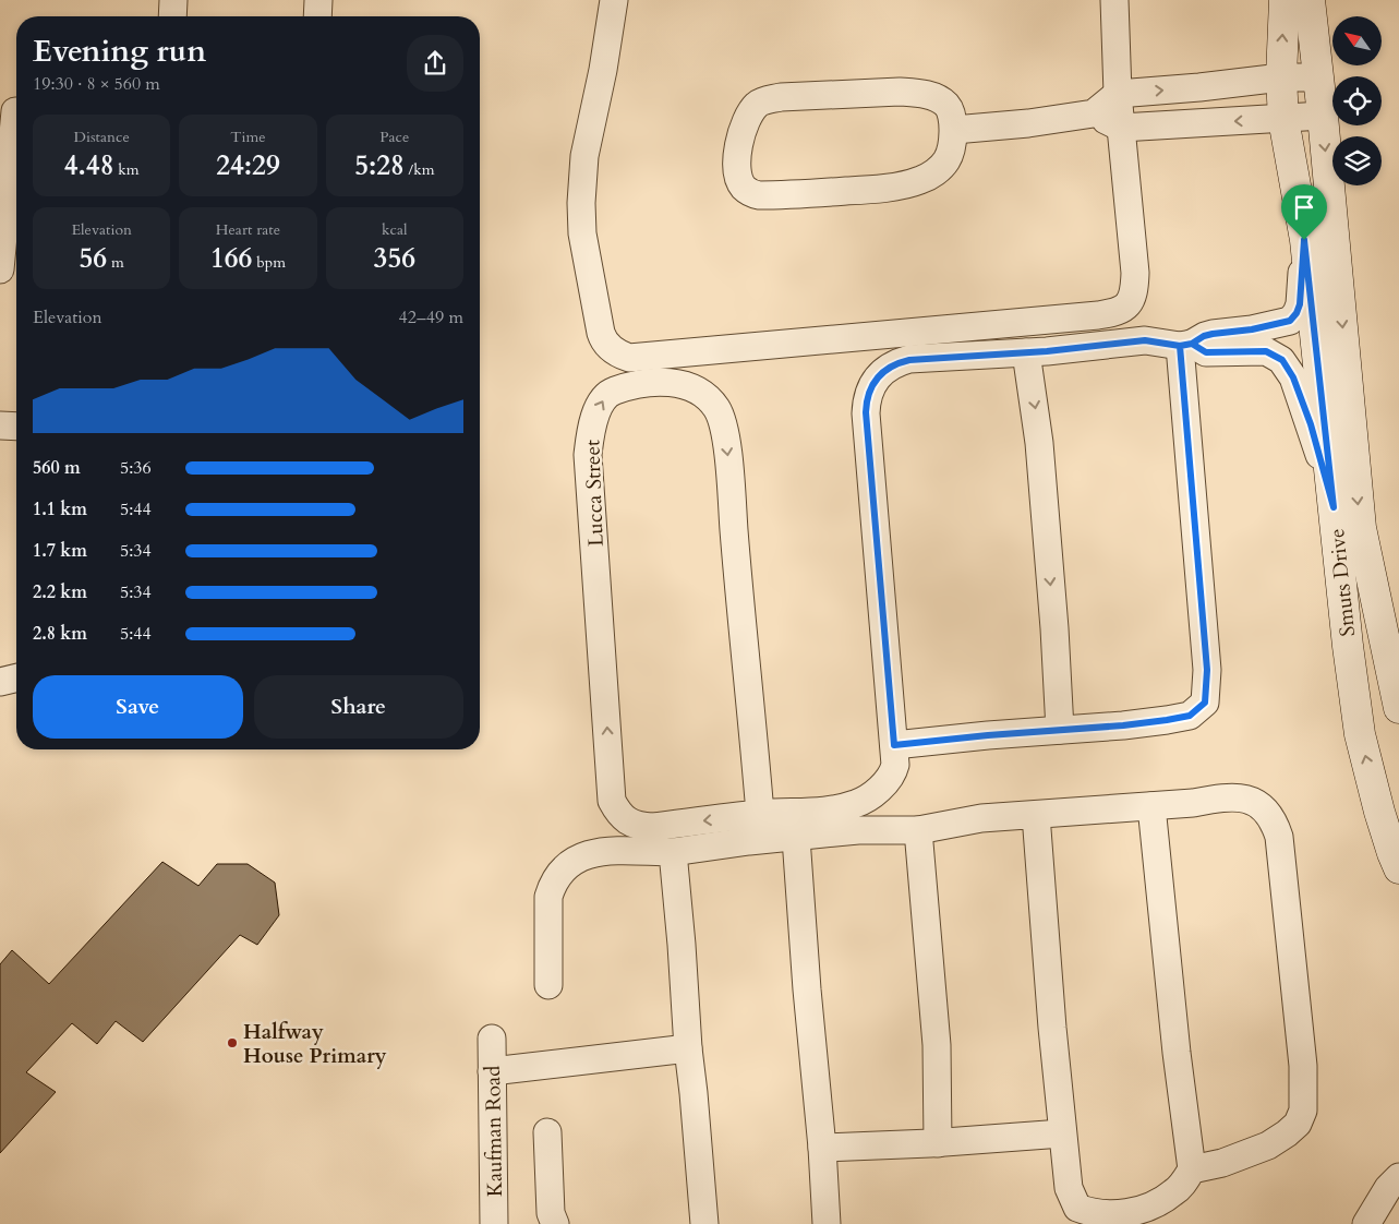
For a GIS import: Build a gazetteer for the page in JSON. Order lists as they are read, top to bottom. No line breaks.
{"streets":{"main road":["Smuts Drive"],"street":["Lucca Street","Kaufman Road"]},"places":["Halfway House Primary"],"north":"top left","page":{"heading":["Evening run","19:30 · 8 × 560 m"],"stats":[["Distance","4.48 km"],["Time","24:29"],["Pace","5:28 /km"],["Elevation","56 m"],["Heart rate","166 bpm"],["kcal","356"]],"chart":["Elevation","42–49 m"],"list":[{"name":"560 m","note":"5:36"},{"name":"1.1 km","note":"5:44"},{"name":"1.7 km","note":"5:34"},{"name":"2.2 km","note":"5:34"},{"name":"2.8 km","note":"5:44"}],"buttons":["Save","Share"]}}
